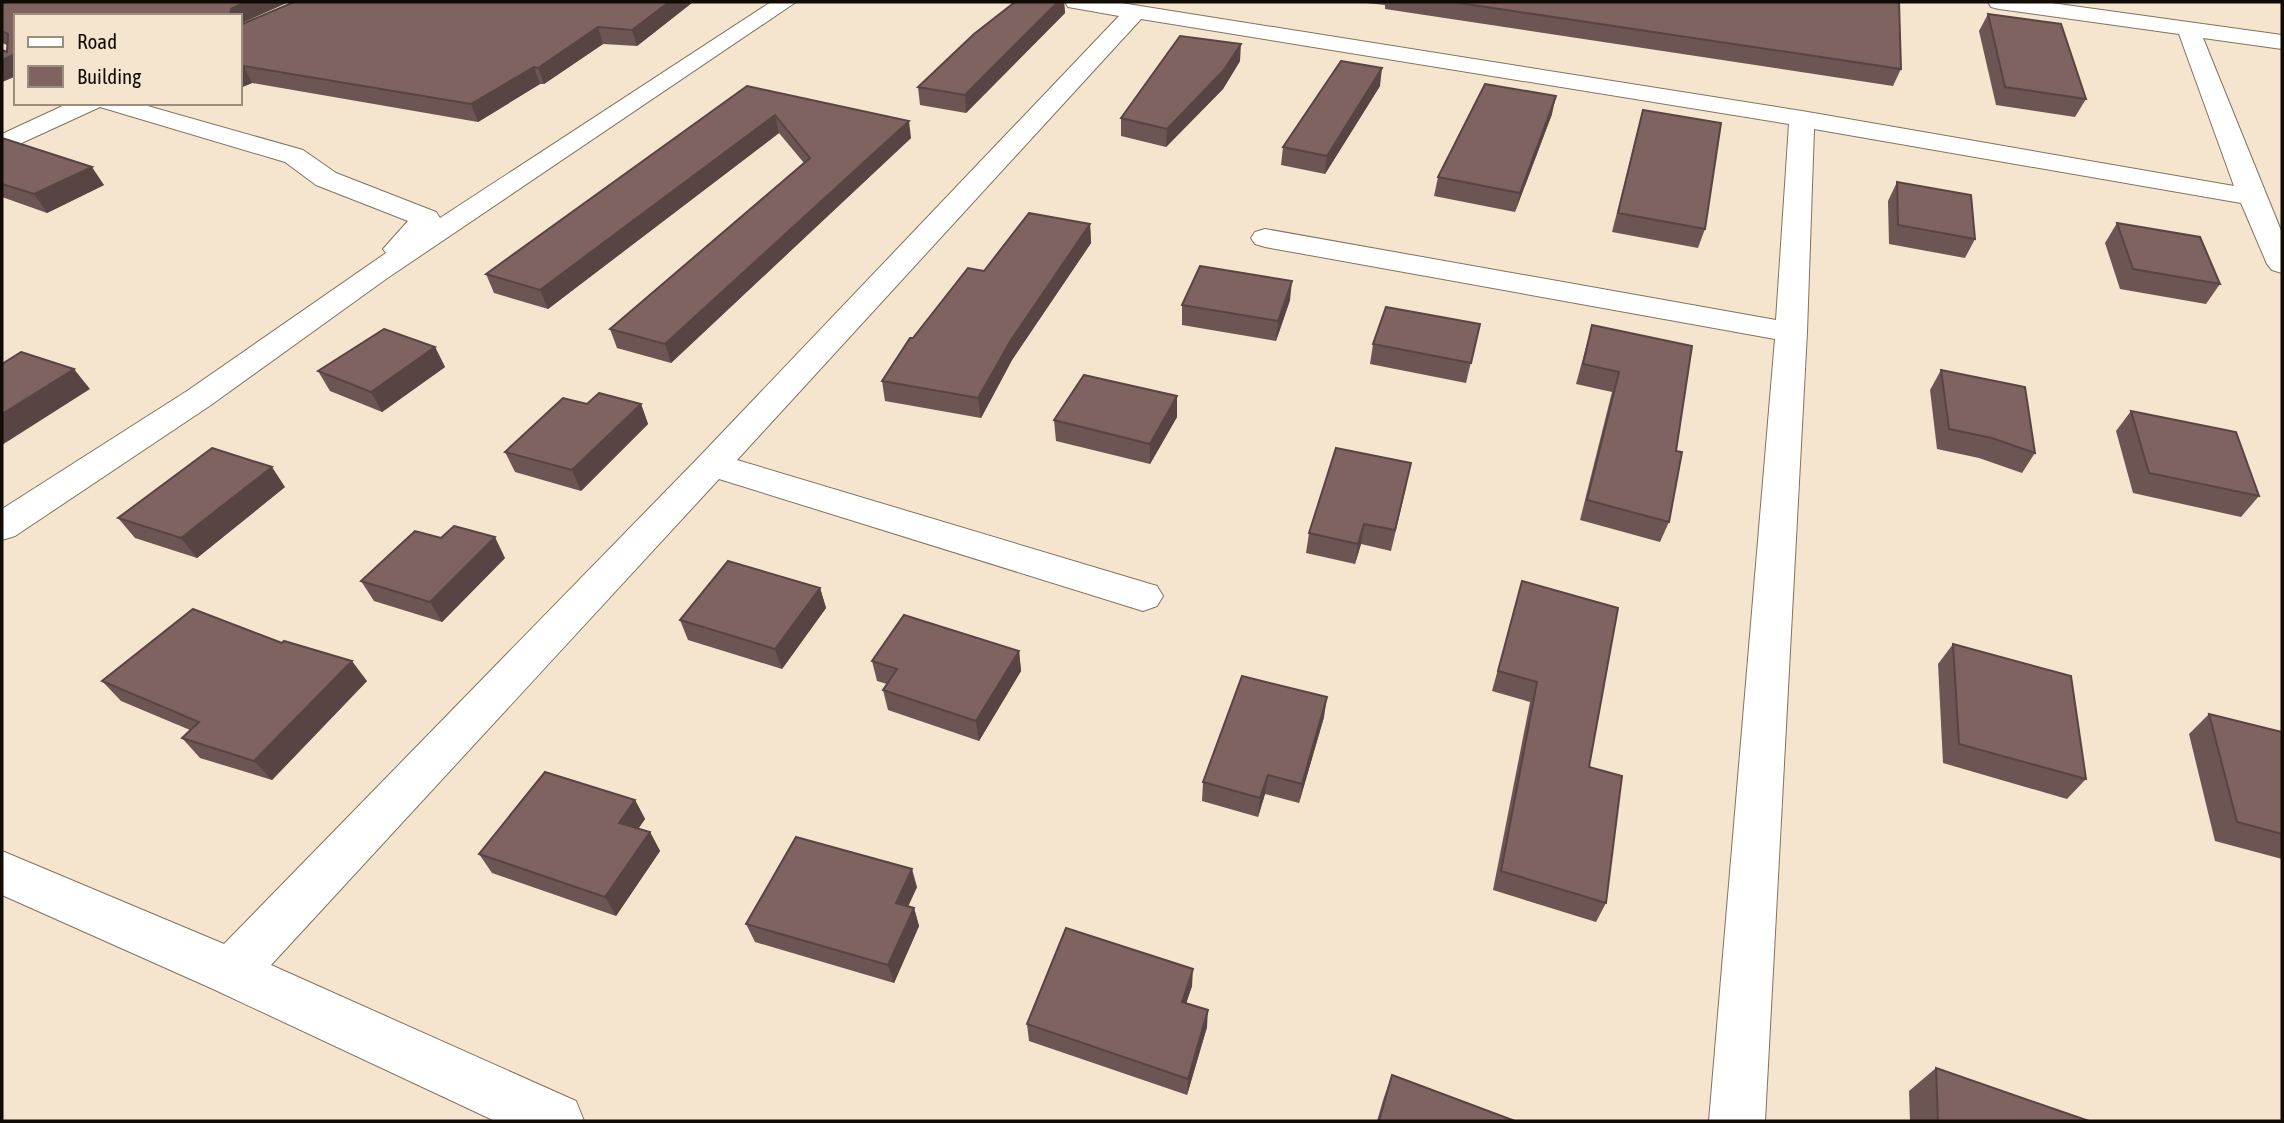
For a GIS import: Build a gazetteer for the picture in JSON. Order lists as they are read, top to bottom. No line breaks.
{"legend":["Road","Building"]}
